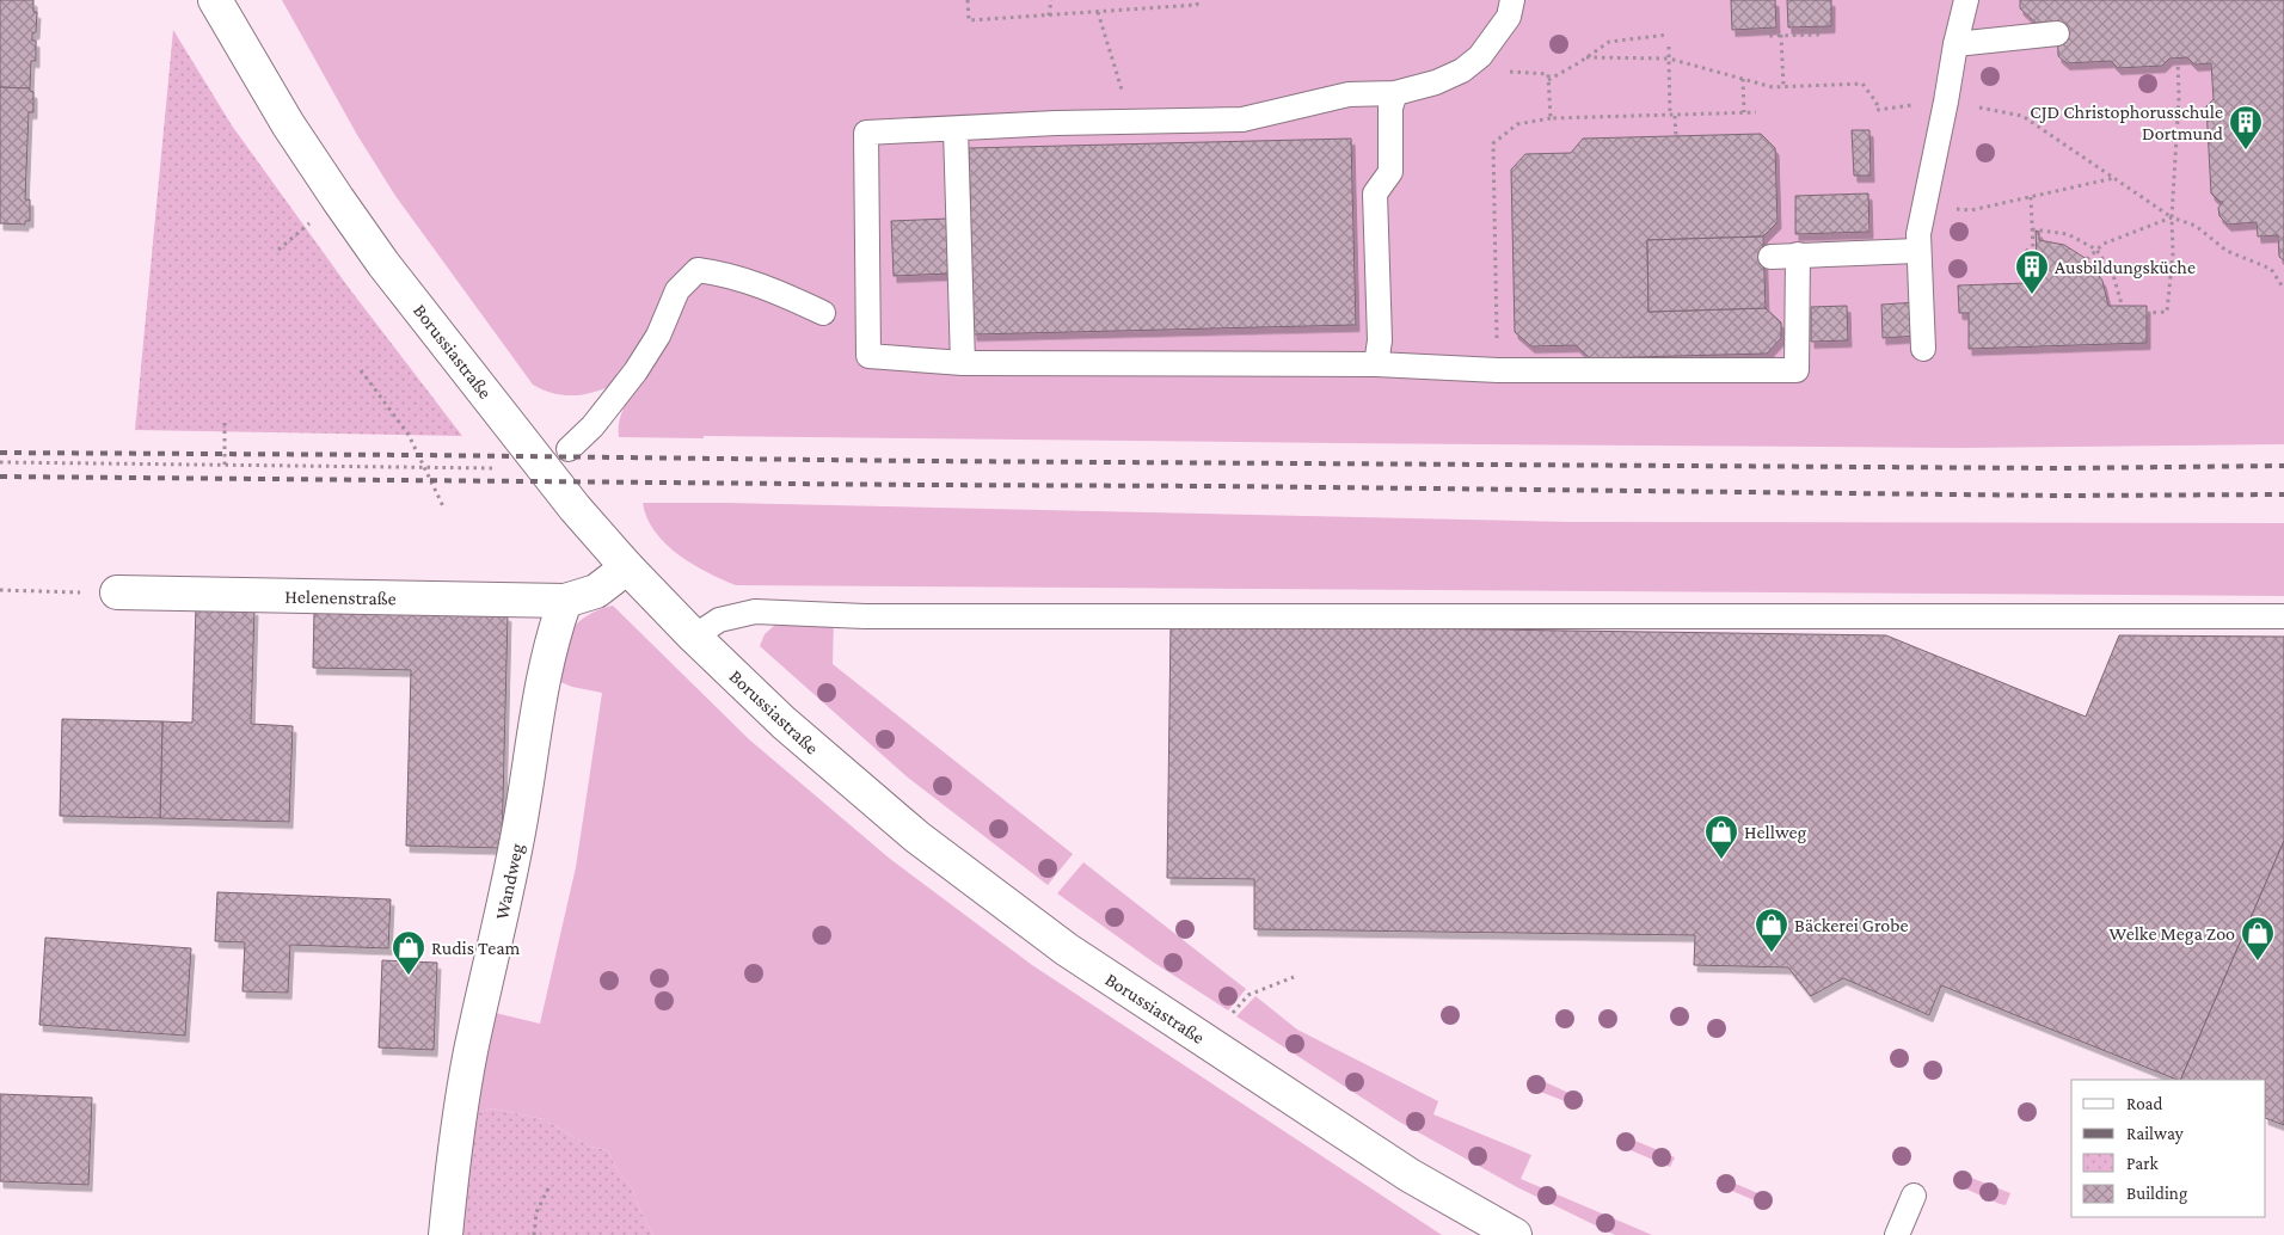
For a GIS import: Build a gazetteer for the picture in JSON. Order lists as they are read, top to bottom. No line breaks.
{"streets":{"main road":["Borussiastraße","Helenenstraße","Wandweg"]},"crossings":[["Helenenstraße","Wandweg"]],"places":{"building":["CJD Christophorusschule Dortmund","Ausbildungsküche"],"shop":["Hellweg","Bäckerei Grobe","Welke Mega Zoo","Rudis Team"]},"legend":["Road","Railway","Park","Building"]}
